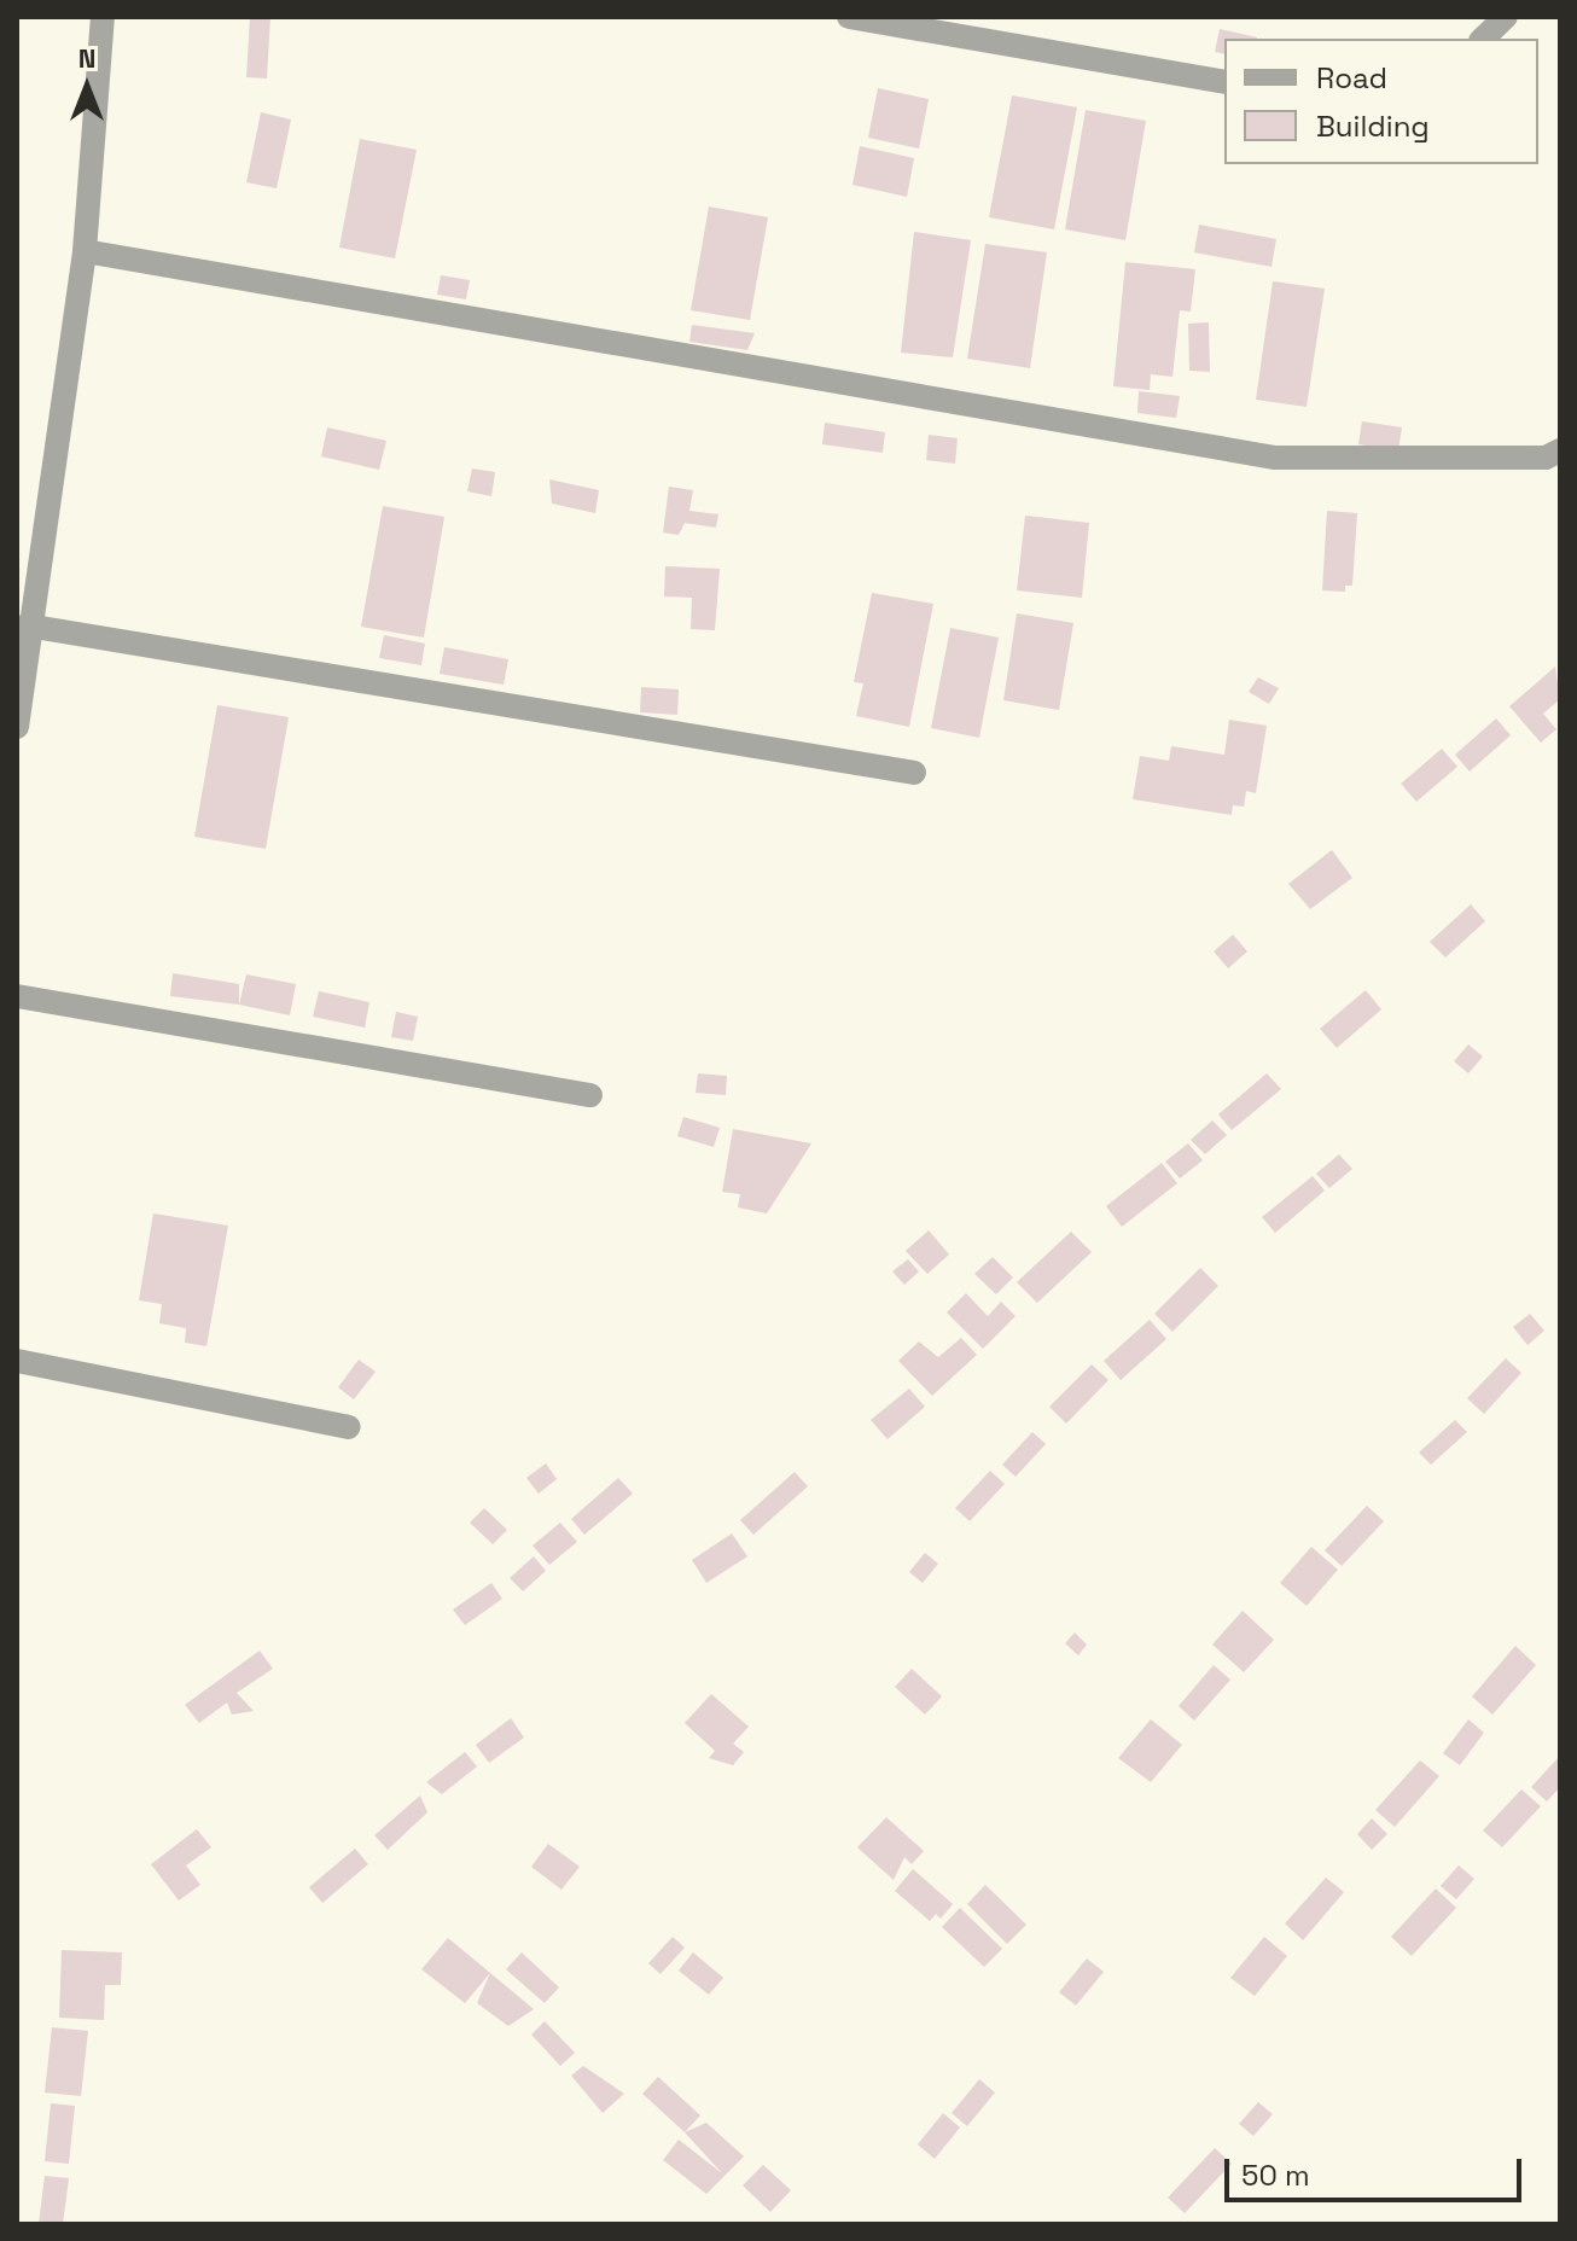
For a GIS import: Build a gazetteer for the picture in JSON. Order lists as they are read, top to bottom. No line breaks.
{"legend":["Road","Building"],"scale_bar":"50 m","north":"top"}
